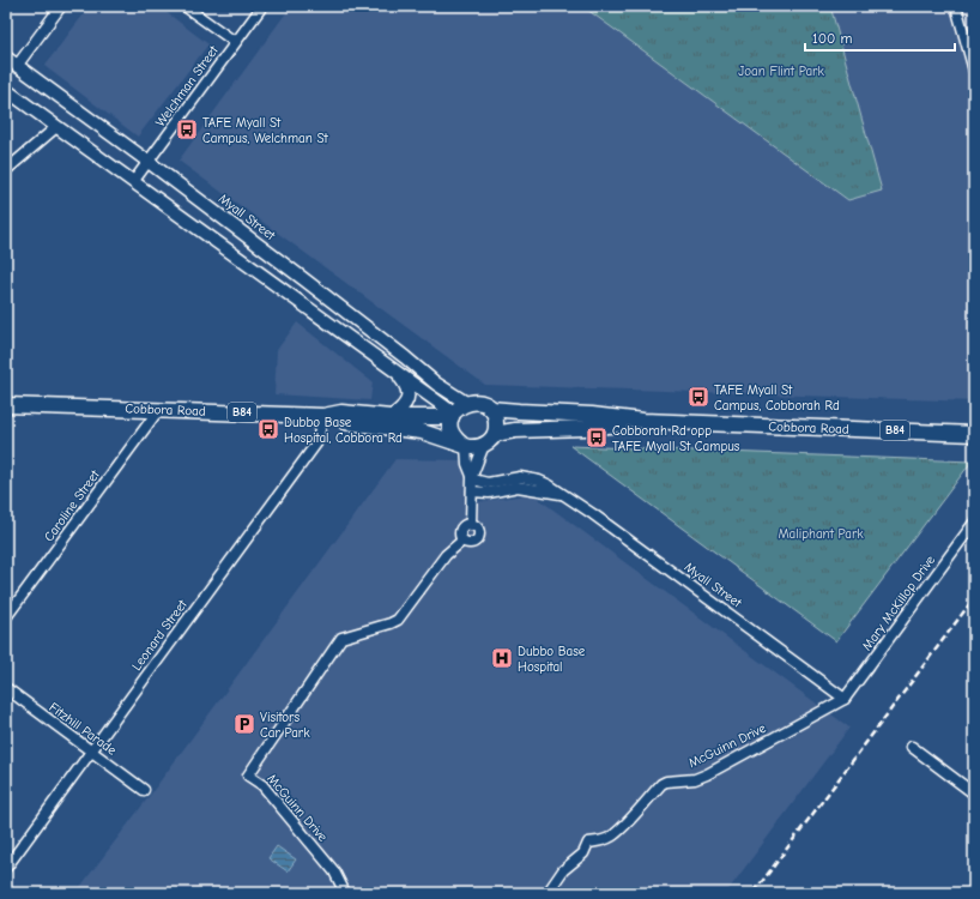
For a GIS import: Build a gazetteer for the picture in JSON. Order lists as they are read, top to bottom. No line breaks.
{"streets":{"main road":["Cobbora Road","B84"],"street":["Welchman Street","Myall Street","Caroline Street","Mary McKillop Drive","Leonard Street","Fitzhill Parade","McGuinn Drive"]},"crossings":[["Welchman Street","Myall Street"],["Myall Street","Cobbora Road"],["Myall Street","B84"],["Myall Street","Mary McKillop Drive"],["Myall Street","McGuinn Drive"],["Cobbora Road","B84"],["Cobbora Road","Caroline Street"],["Cobbora Road","Leonard Street"],["Mary McKillop Drive","McGuinn Drive"],["Leonard Street","Fitzhill Parade"]],"parks":["Joan Flint Park","Maliphant Park"],"places":{"bus stop":["TAFE Myall St Campus, Welchman St","TAFE Myall St Campus, Cobborah Rd","Dubbo Base Hospital, Cobbora Rd","Cobborah Rd opp TAFE Myall St Campus"],"hospital":["Dubbo Base Hospital"],"parking":["Visitors Car Park"]},"scale_bar":"100 m"}
